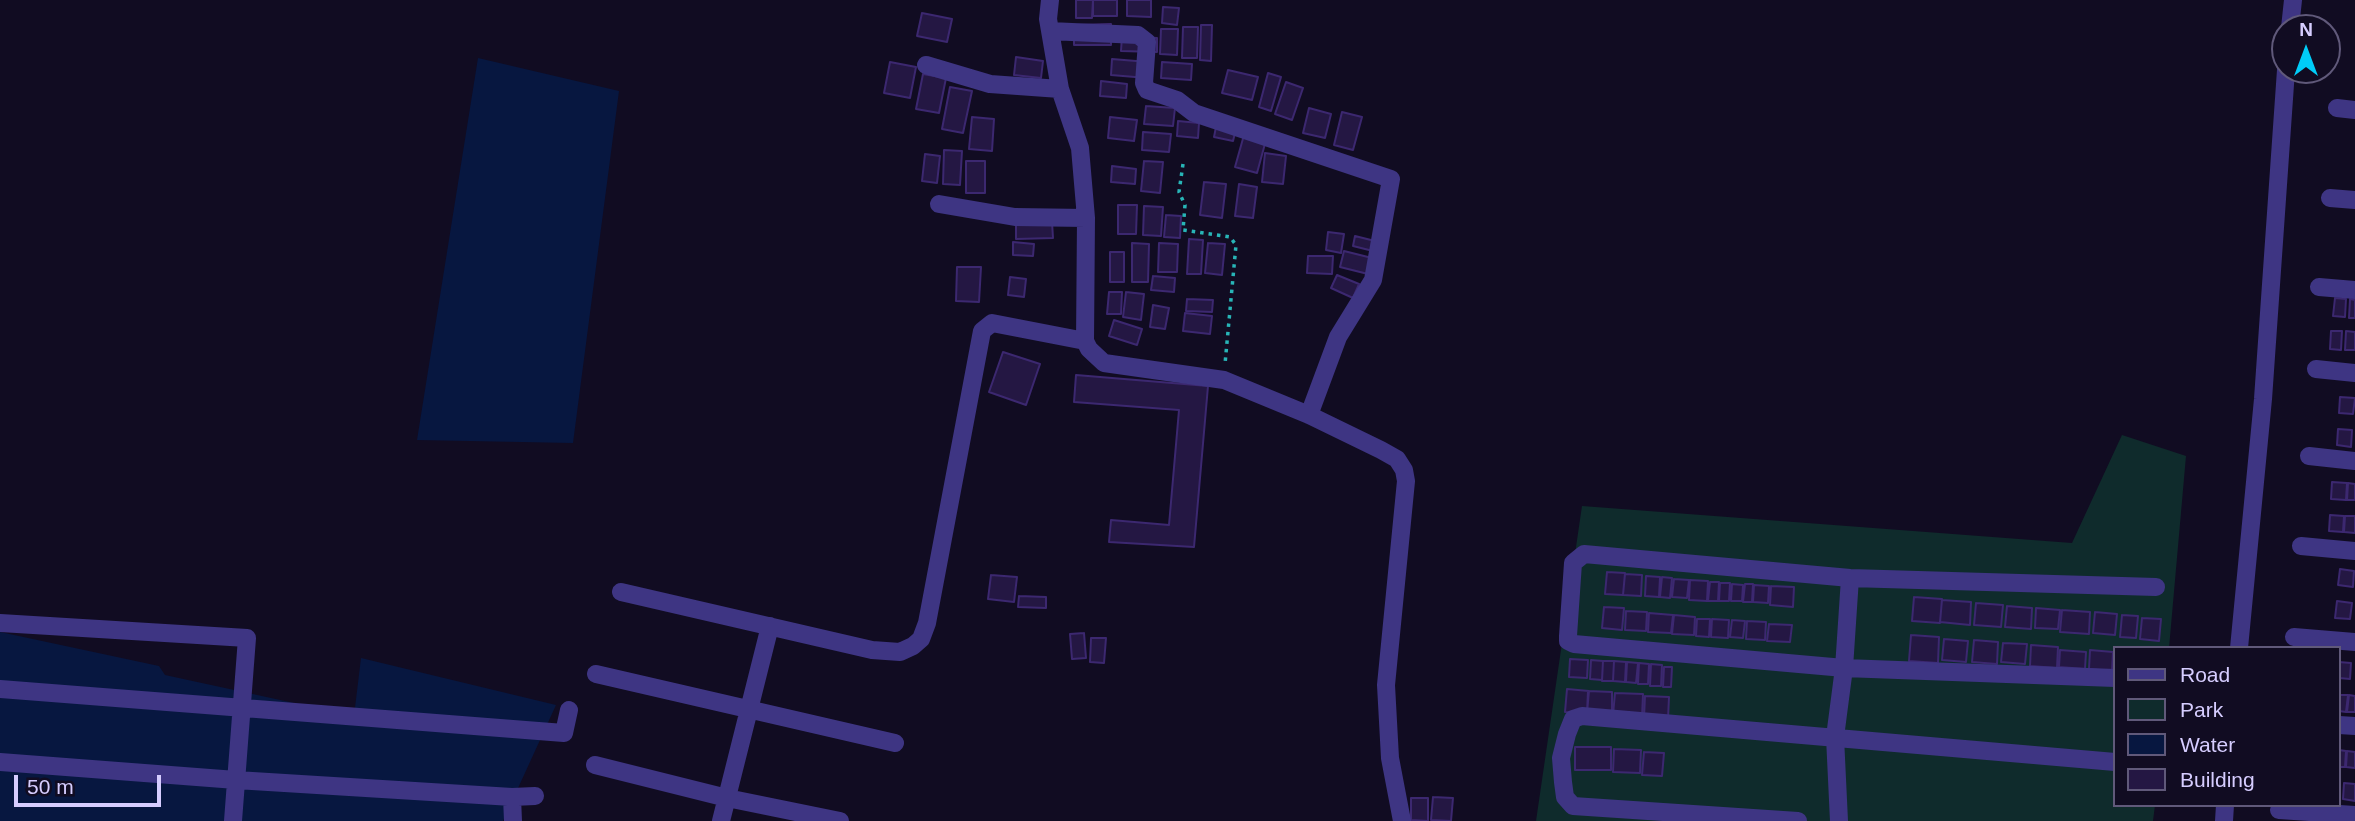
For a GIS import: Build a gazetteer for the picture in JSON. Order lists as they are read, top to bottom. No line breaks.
{"legend":["Road","Park","Water","Building"],"scale_bar":"50 m","north":"top"}
